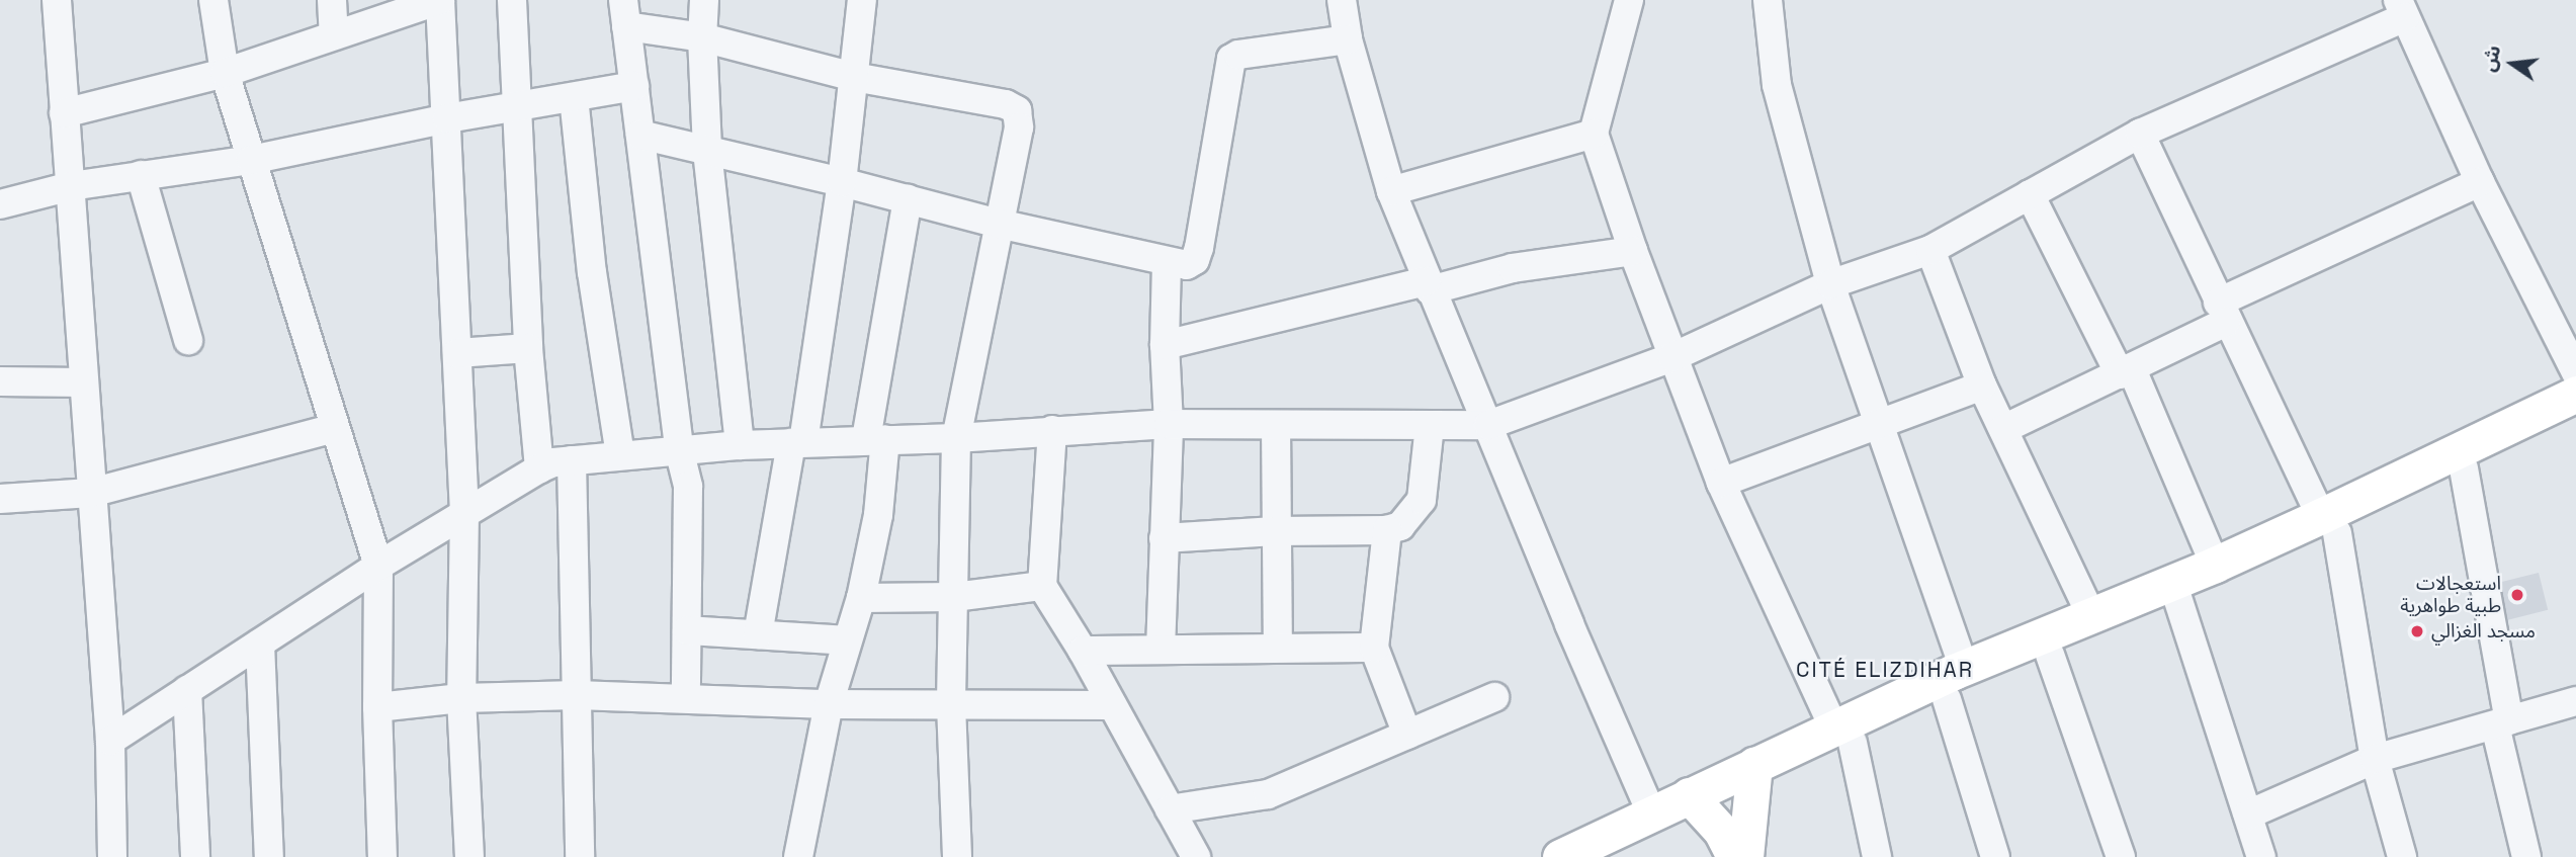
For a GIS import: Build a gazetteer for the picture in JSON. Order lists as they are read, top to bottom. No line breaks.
{"districts":["CITÉ ELIZDIHAR"],"places":["استعجالات طبية طواهرية","مسجد الغزالي"],"north":"left"}
